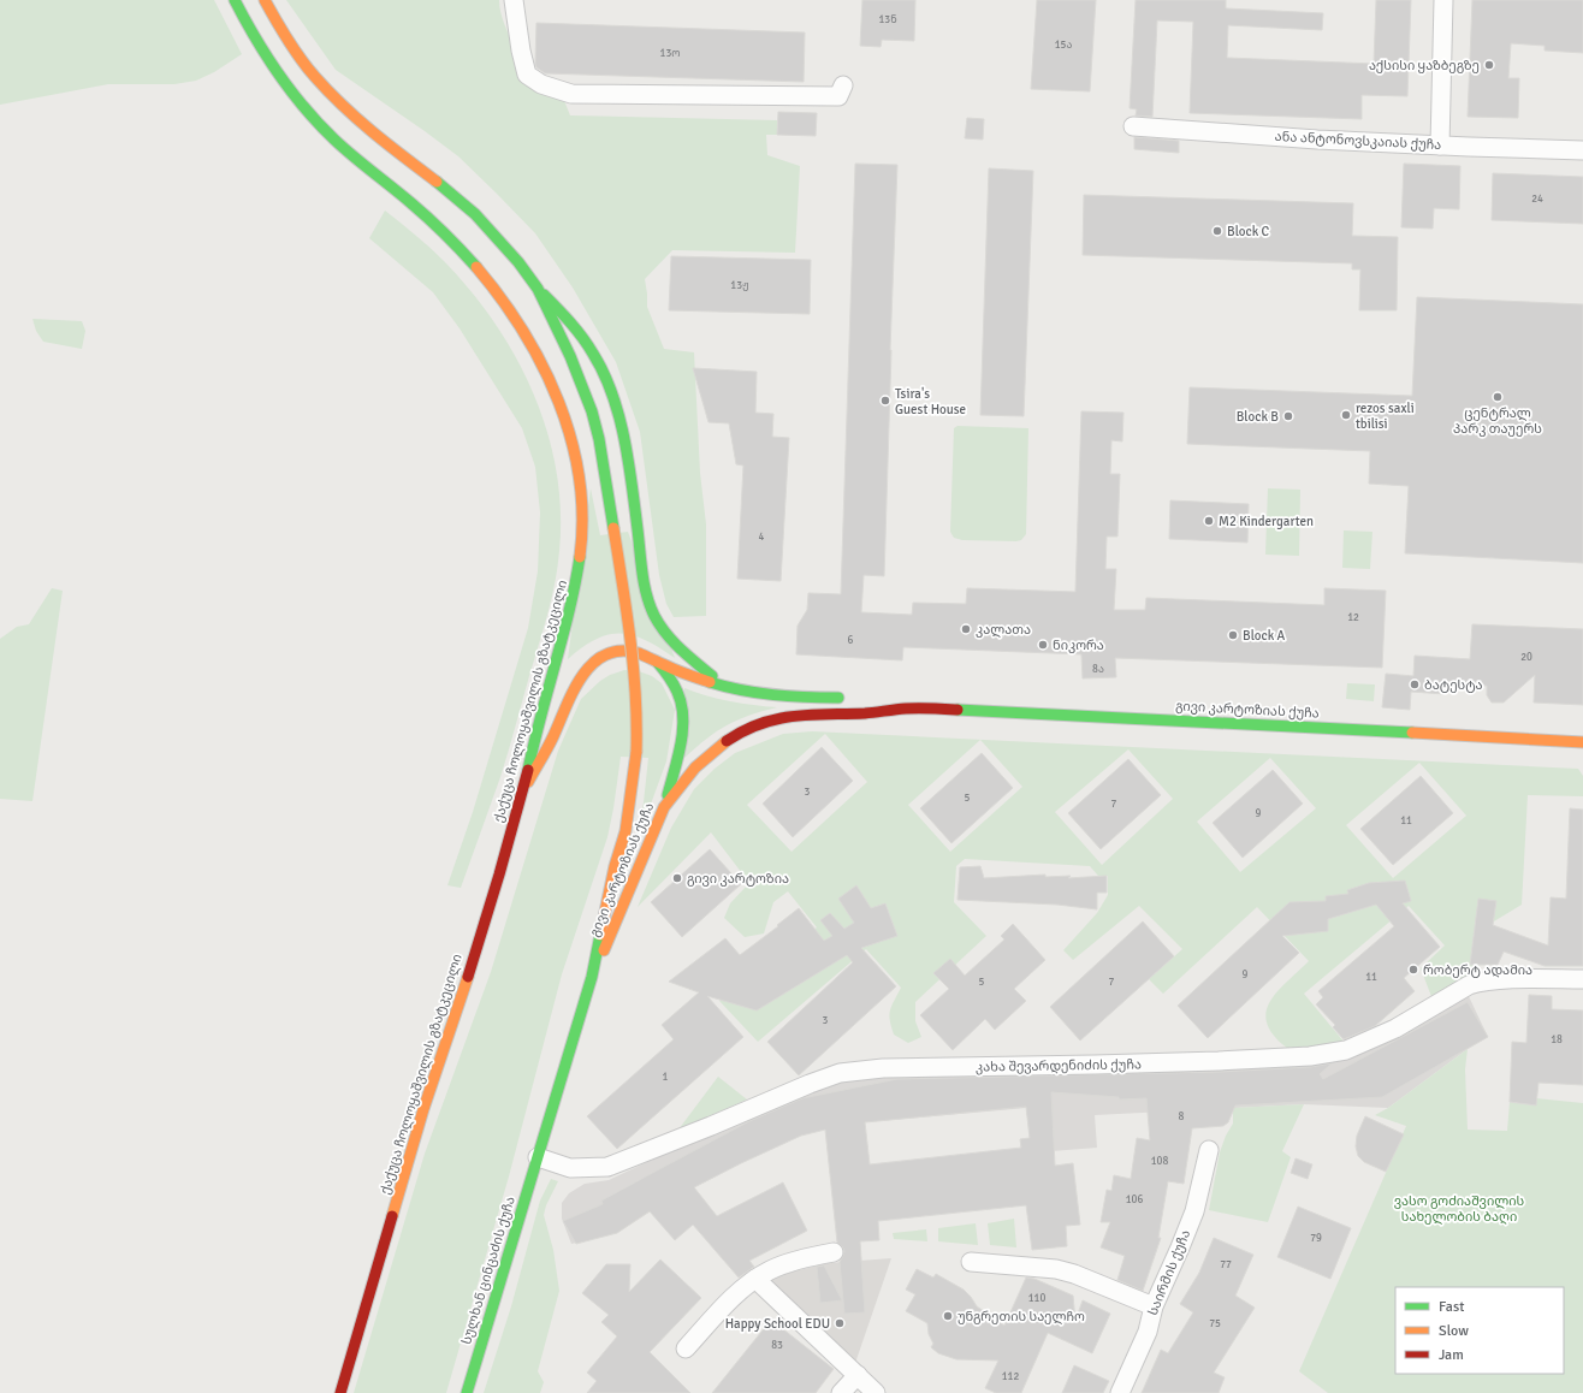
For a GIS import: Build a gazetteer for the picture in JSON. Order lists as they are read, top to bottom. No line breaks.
{"streets":{"main road":["ქაქუცა ჩოლოყაშვილის გზატკეცილი","გივი კარტოზიას ქუჩა","სულხან ცინცაძის ქუჩა"],"street":["ანა ანტონოვსკაიას ქუჩა","კახა შევარდენიძის ქუჩა","საირმის ქუჩა"]},"crossings":[["გივი კარტოზიას ქუჩა","კახა შევარდენიძის ქუჩა"],["გივი კარტოზიას ქუჩა","სულხან ცინცაძის ქუჩა"],["კახა შევარდენიძის ქუჩა","სულხან ცინცაძის ქუჩა"]],"parks":["ვასო გოძიაშვილის სახელობის ბაღი"],"places":["აქსისი ყაზბეგზე","Block C","ცენტრალ პარკ თაუერს","Tsira's Guest House","rezos saxli tbilisi","Block B","M2 Kindergarten","კალათა","Block A","ნიკორა","ბატესტა","გივი კარტოზია","რობერტ ადამია","უნგრეთის საელჩო","Happy School EDU"],"house_numbers":["13ნ","15ა","13ო","24","13ჟ","4","12","6","20","8ა","3","5","7","9","11","9","11","5","7","3","18","1","8","108","106","79","77","110","75","83","112"],"legend":["Fast","Slow","Jam"]}
